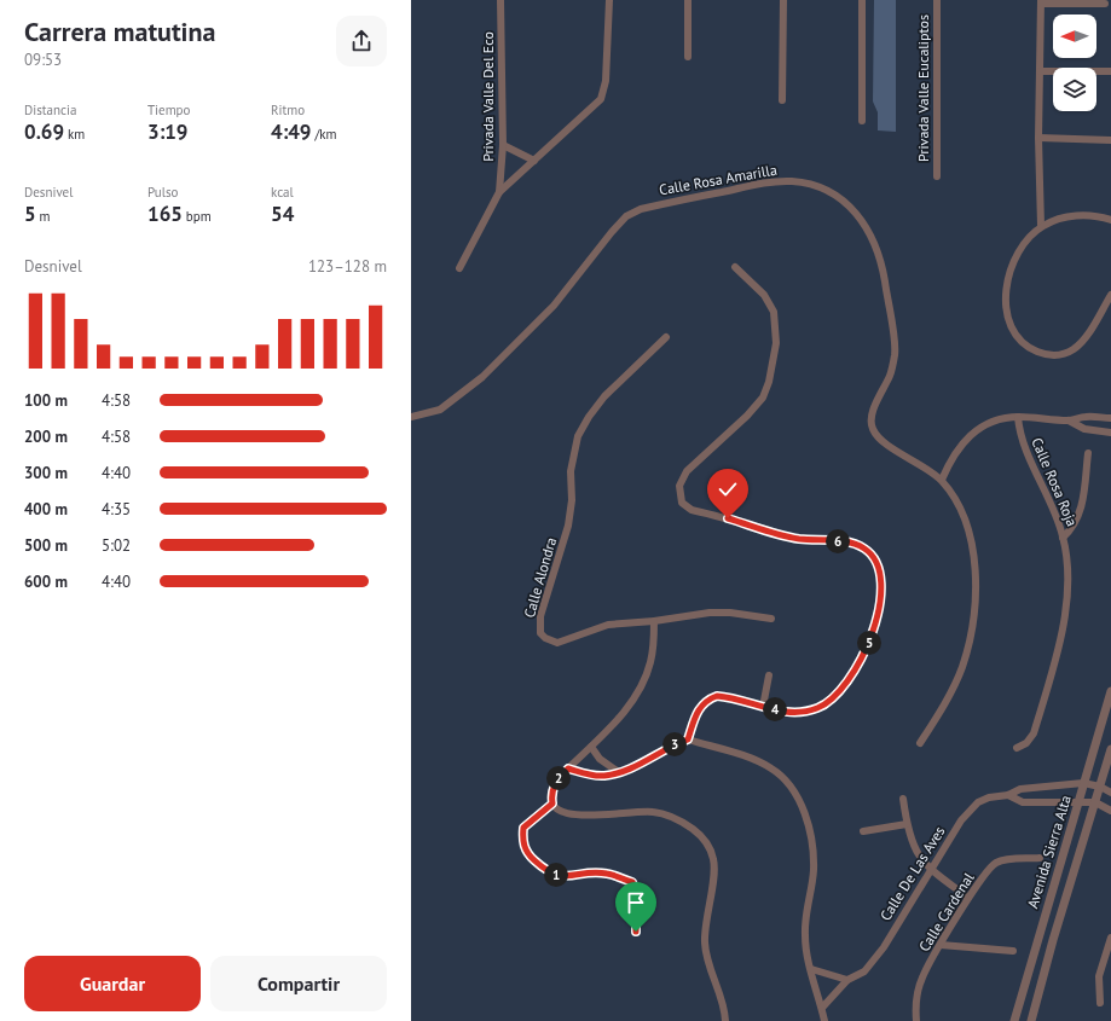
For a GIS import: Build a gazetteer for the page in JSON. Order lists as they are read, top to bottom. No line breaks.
{"streets":{"street":["Privada Valle Eucaliptos","Privada Valle Del Eco","Calle Rosa Amarilla","Calle Rosa Roja","Calle Alondra","Avenida Sierra Alta","Calle De Las Aves","Calle Cardenal"]},"crossings":[["Avenida Sierra Alta","Calle De Las Aves"]],"north":"left","page":{"heading":["Carrera matutina","09:53"],"stats":[["Distancia","0.69 km"],["Tiempo","3:19"],["Ritmo","4:49 /km"],["Desnivel","5 m"],["Pulso","165 bpm"],["kcal","54"]],"chart":["Desnivel","123–128 m"],"list":[{"name":"100 m","note":"4:58"},{"name":"200 m","note":"4:58"},{"name":"300 m","note":"4:40"},{"name":"400 m","note":"4:35"},{"name":"500 m","note":"5:02"},{"name":"600 m","note":"4:40"}],"pins":["6","5","4","3","2","1"],"buttons":["Guardar","Compartir"]}}
